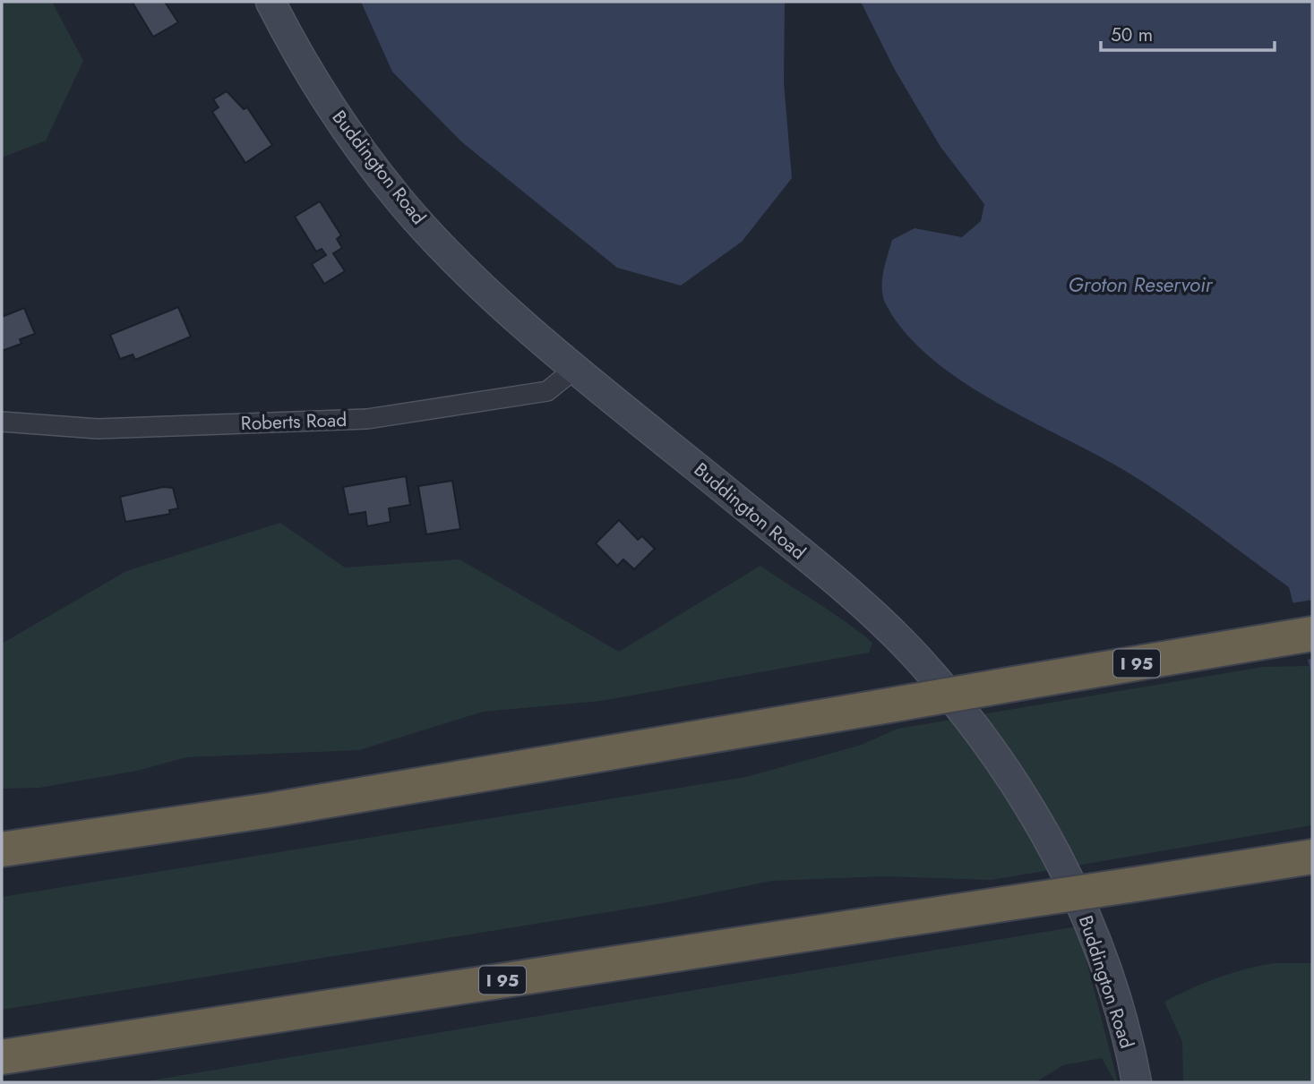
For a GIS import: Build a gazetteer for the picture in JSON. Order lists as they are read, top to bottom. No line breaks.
{"streets":{"highway":["I 95"],"street":["Buddington Road","Roberts Road"]},"crossings":[["Buddington Road","Roberts Road"]],"water":["Groton Reservoir"],"scale_bar":"50 m"}
